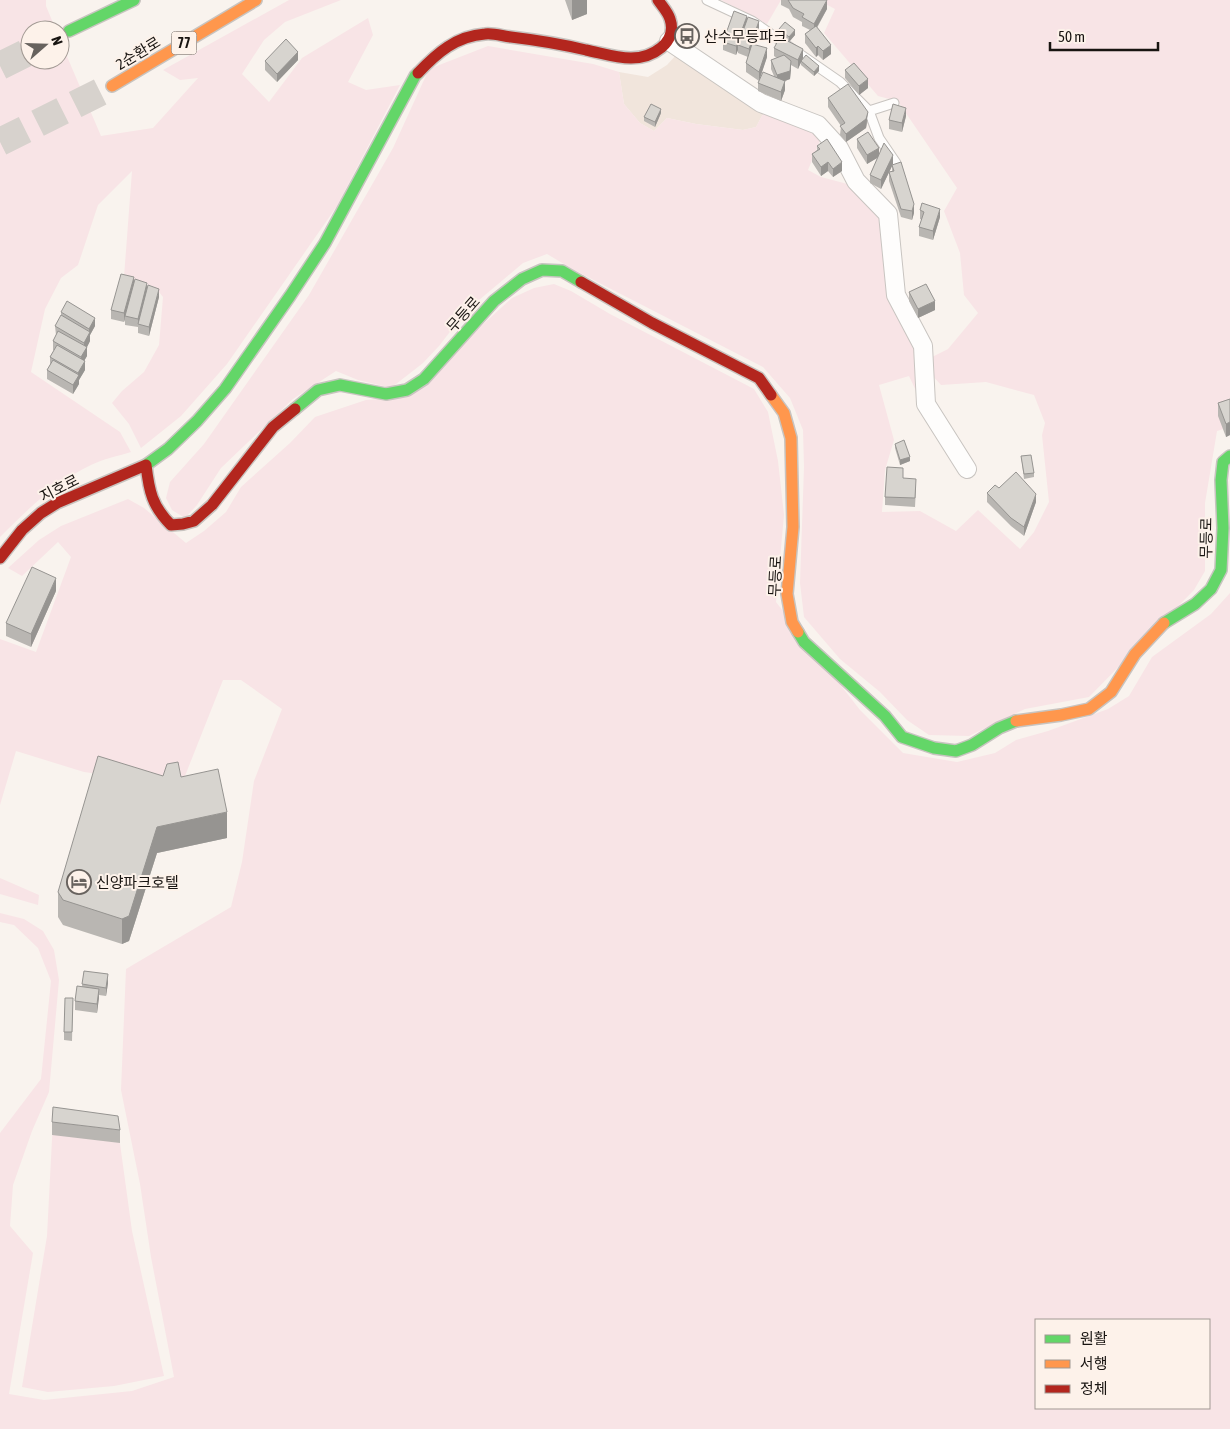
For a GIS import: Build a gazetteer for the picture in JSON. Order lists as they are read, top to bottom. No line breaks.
{"streets":{"main road":["77","2순환로","무등로","지호로"]},"crossings":[["무등로","지호로"]],"places":{"bus stop":["산수무등파크"],"hotel":["신양파크호텔"]},"legend":["원활","서행","정체"],"scale_bar":"50 m","north":"right"}
